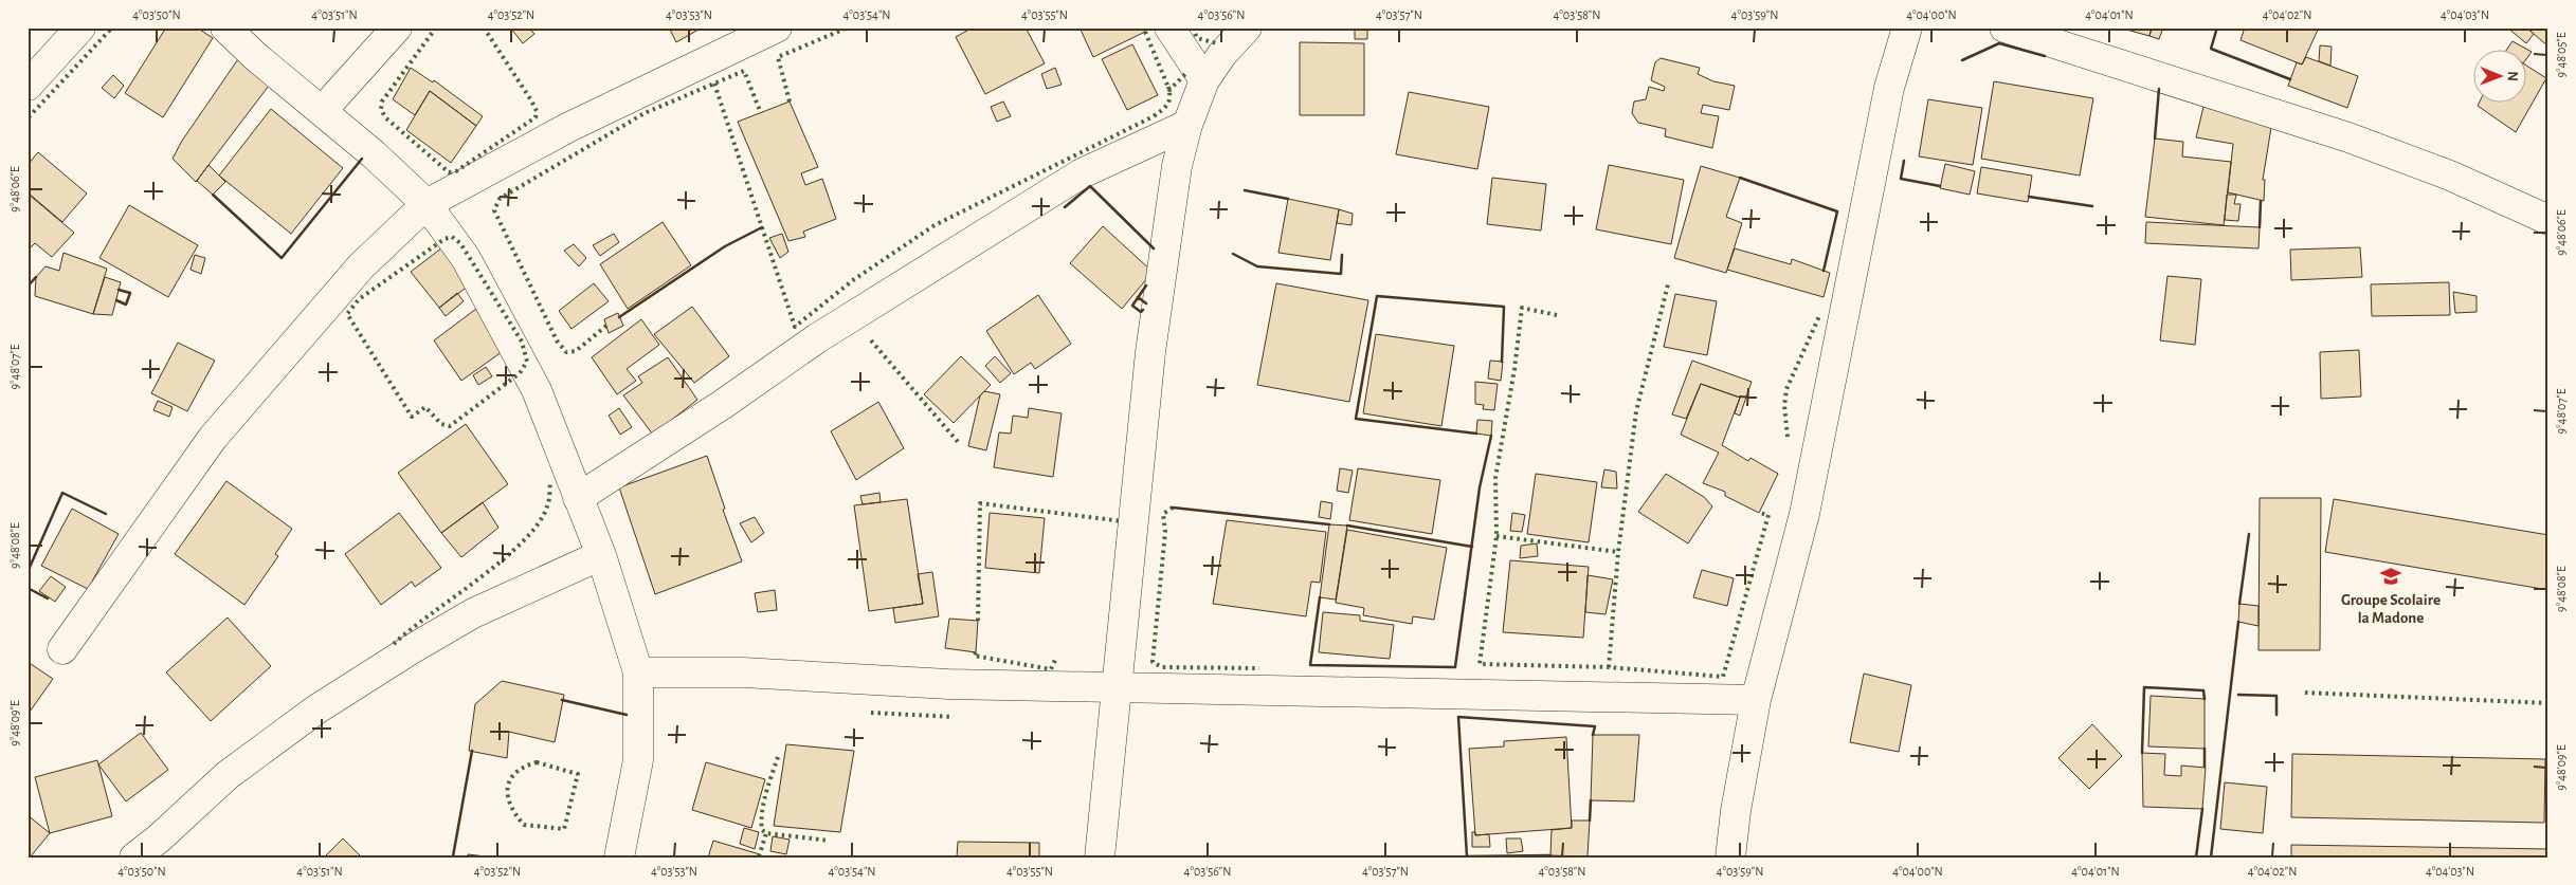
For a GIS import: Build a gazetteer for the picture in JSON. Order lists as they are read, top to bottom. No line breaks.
{"places":{"school or university":["Groupe Scolaire la Madone"]},"north":"right","coordinates":["4°03'50\"N","4°03'51\"N","4°03'52\"N","4°03'53\"N","4°03'54\"N","4°03'55\"N","4°03'56\"N","4°03'57\"N","4°03'58\"N","4°03'59\"N","4°04'00\"N","4°04'01\"N","4°04'02\"N","4°04'03\"N","9°48'05\"E","9°48'06\"E","9°48'07\"E","9°48'08\"E","9°48'09\"E"]}
